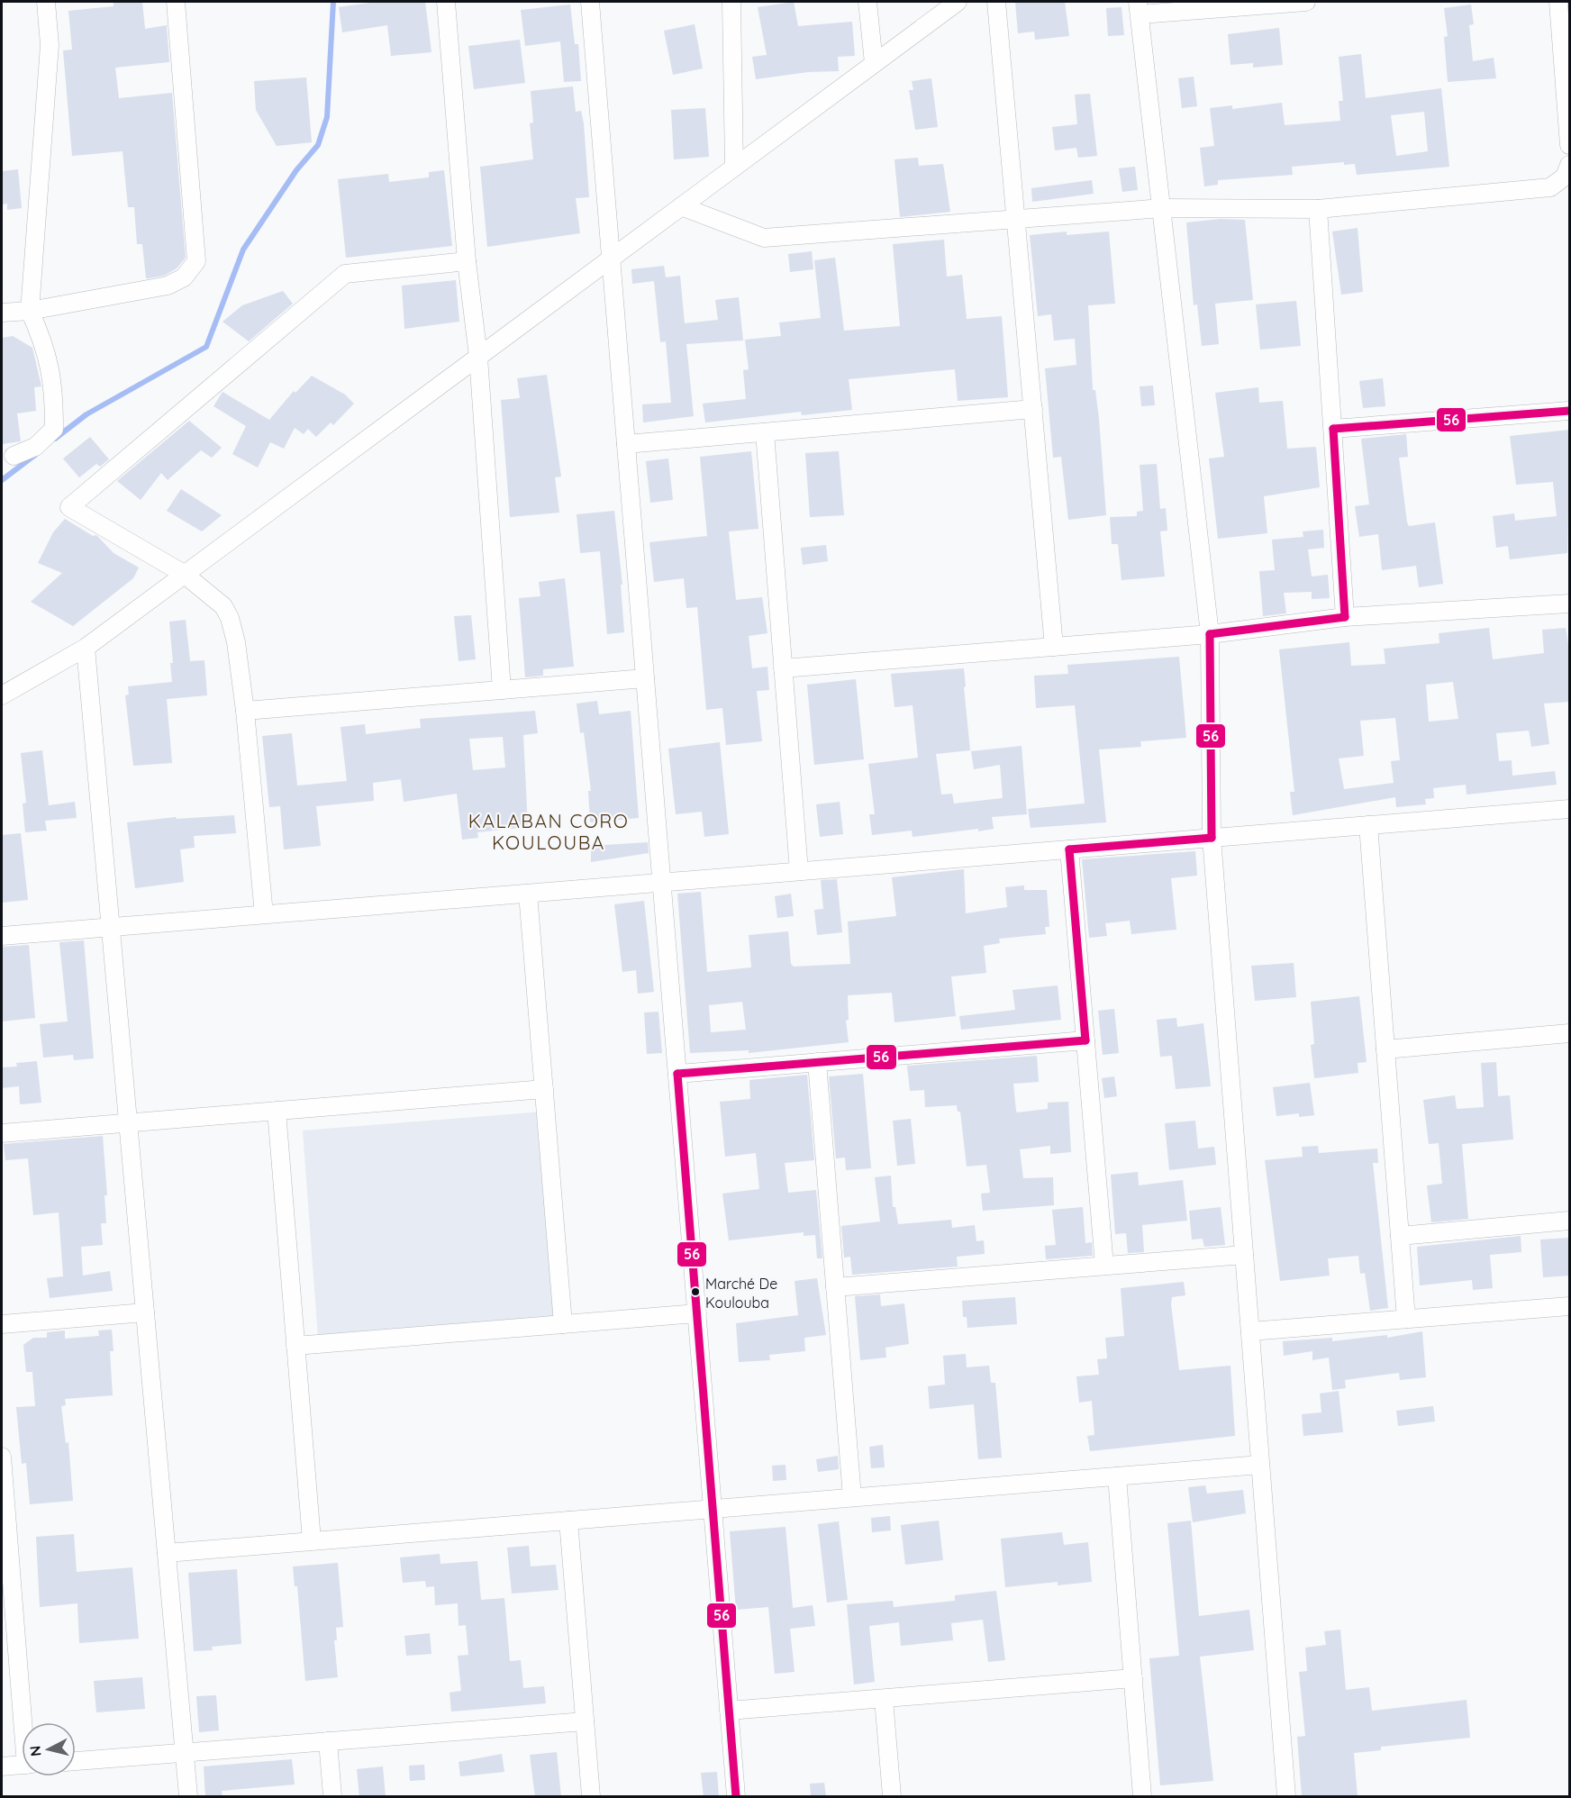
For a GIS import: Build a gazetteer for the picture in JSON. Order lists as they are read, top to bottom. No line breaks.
{"districts":["KALABAN CORO KOULOUBA"],"places":["Marché De Koulouba"],"lines":["transit line 56"],"north":"left"}
